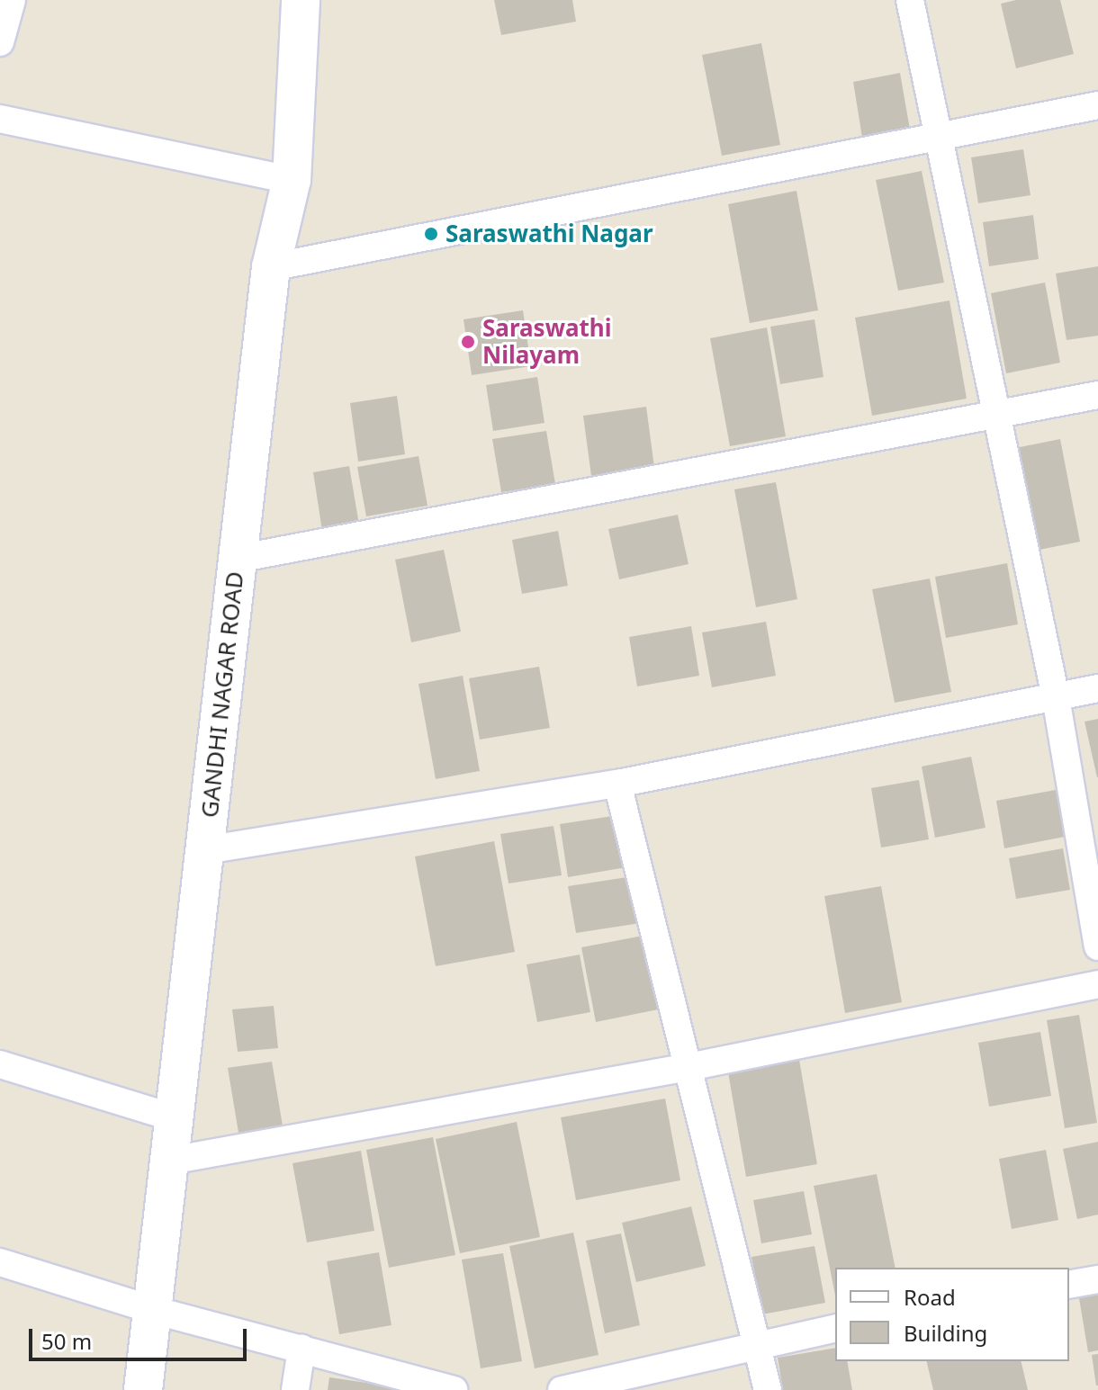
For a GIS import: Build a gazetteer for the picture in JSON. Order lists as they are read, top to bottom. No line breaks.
{"streets":{"street":["GANDHI NAGAR ROAD"]},"places":["Saraswathi Nagar","Saraswathi Nilayam"],"legend":["Road","Building"],"scale_bar":"50 m"}
